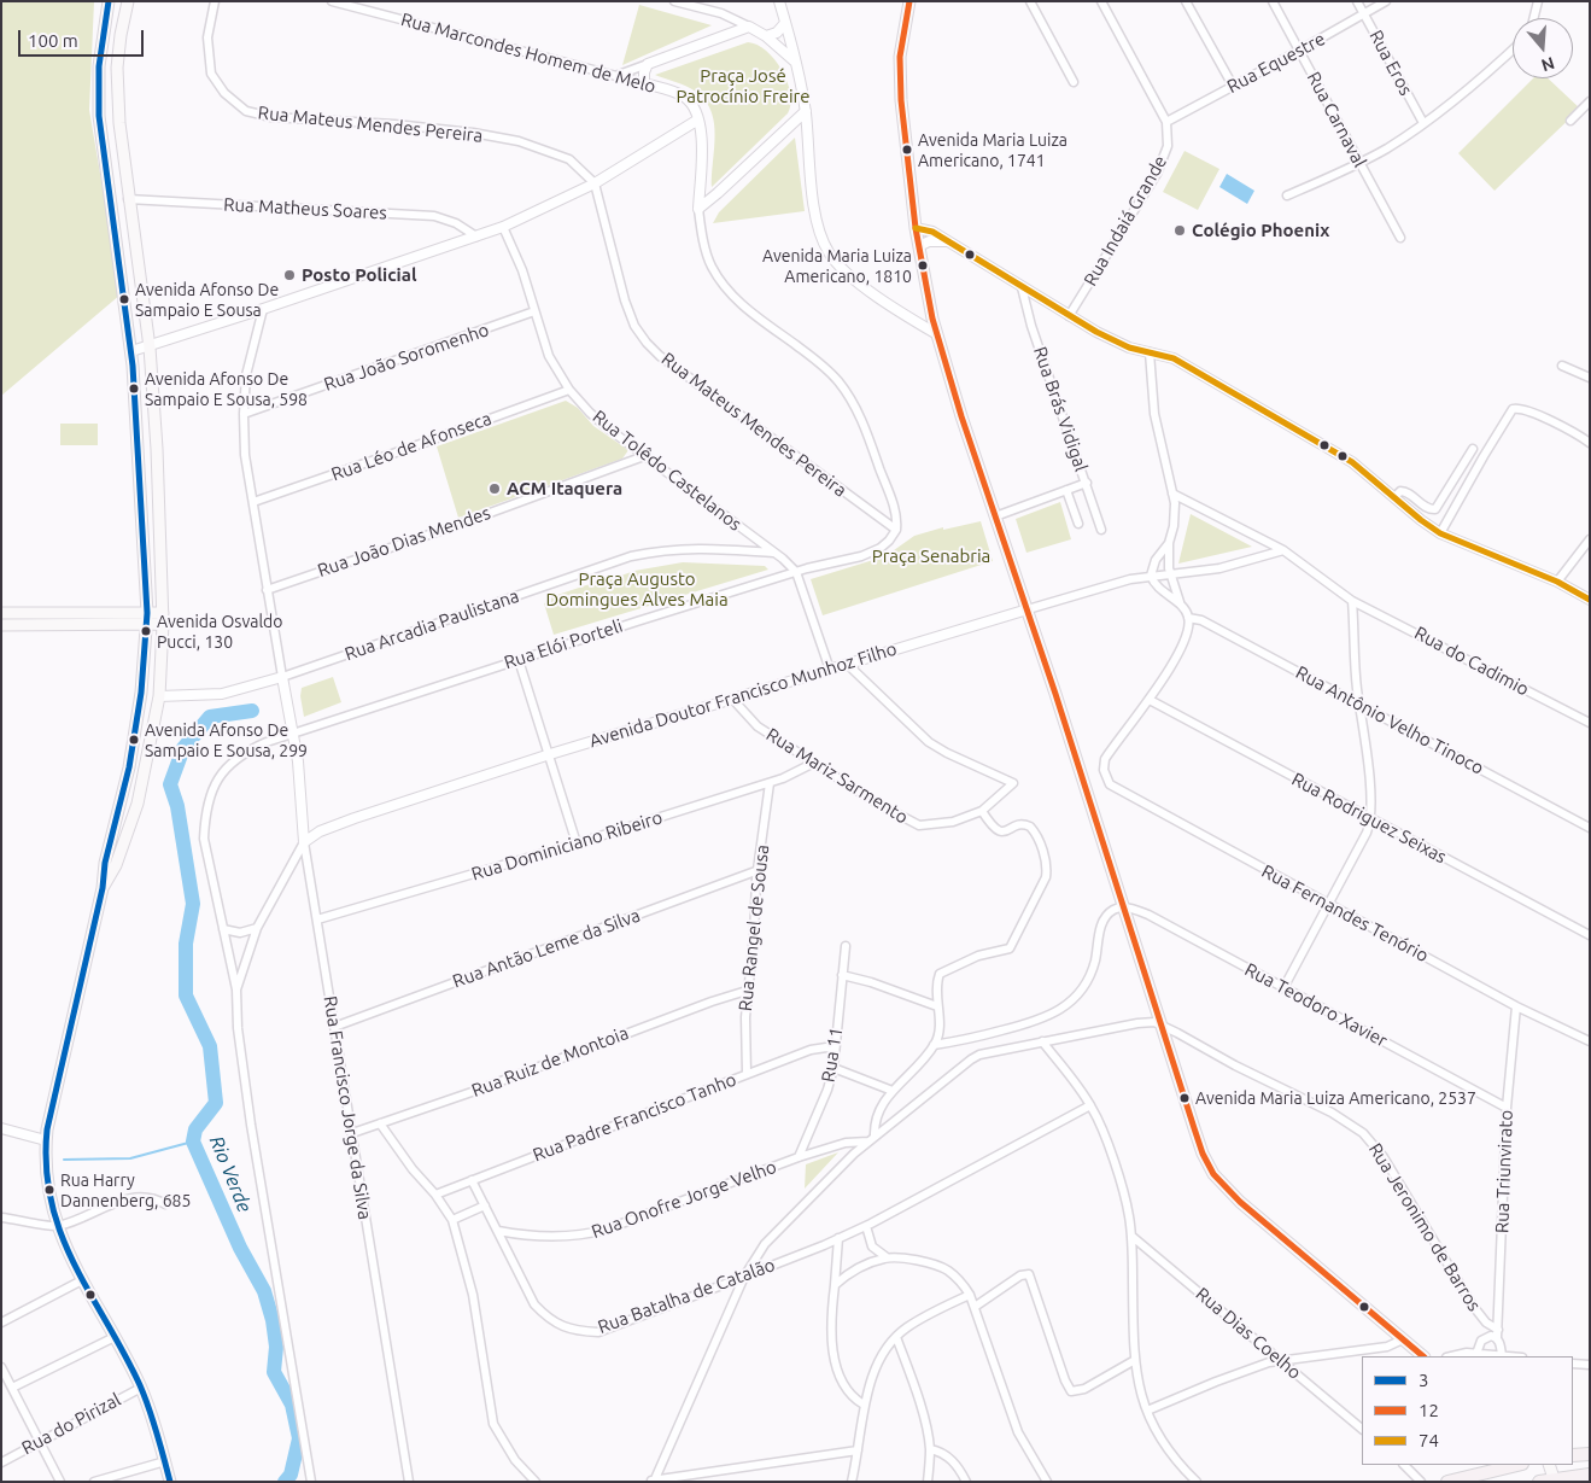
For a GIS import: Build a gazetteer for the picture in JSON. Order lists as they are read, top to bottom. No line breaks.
{"streets":{"street":["Rua Marcondes Homem de Melo","Rua Equestre","Rua Eros","Rua Carnaval","Rua Mateus Mendes Pereira","Rua Matheus Soares","Rua Indaiá Grande","Rua João Soromenho","Rua Brás Vidigal","Rua Léo de Afonseca","Rua Tolêdo Castelanos","Rua João Dias Mendes","Rua Arcadia Paulistana","Rua Elói Porteli","Rua do Cadimio","Avenida Doutor Francisco Munhoz Filho","Rua Antônio Velho Tinoco","Rua Mariz Sarmento","Rua Rodriguez Seixas","Rua Dominiciano Ribeiro","Rua Fernandes Tenório","Rua Rangel de Sousa","Rua Antão Leme da Silva","Rua Teodoro Xavier","Rua 11","Rua Ruiz de Montoia","Rua Francisco Jorge da Silva","Rua Padre Francisco Tanho","Rua Triunvirato","Rua Onofre Jorge Velho","Rua Jeronimo de Barros","Rua Batalha de Catalão","Rua Dias Coelho","Rua do Pirizal"]},"crossings":[["Rua Marcondes Homem de Melo","Rua Mateus Mendes Pereira"],["Rua Marcondes Homem de Melo","Rua Elói Porteli"],["Rua Equestre","Rua Eros"],["Rua Equestre","Rua Carnaval"],["Rua Equestre","Rua Indaiá Grande"],["Rua Mateus Mendes Pereira","Rua Elói Porteli"],["Rua João Soromenho","Rua Tolêdo Castelanos"],["Rua Léo de Afonseca","Rua Tolêdo Castelanos"],["Rua Tolêdo Castelanos","Rua João Dias Mendes"],["Rua Tolêdo Castelanos","Rua Arcadia Paulistana"],["Rua Tolêdo Castelanos","Rua Elói Porteli"],["Rua Arcadia Paulistana","Rua Francisco Jorge da Silva"],["Rua Elói Porteli","Rua Francisco Jorge da Silva"],["Rua do Cadimio","Avenida Doutor Francisco Munhoz Filho"],["Avenida Doutor Francisco Munhoz Filho","Rua Mariz Sarmento"],["Avenida Doutor Francisco Munhoz Filho","Rua Francisco Jorge da Silva"],["Rua Mariz Sarmento","Rua Dominiciano Ribeiro"],["Rua Rodriguez Seixas","Rua Fernandes Tenório"],["Rua Dominiciano Ribeiro","Rua Rangel de Sousa"],["Rua Dominiciano Ribeiro","Rua Francisco Jorge da Silva"],["Rua Fernandes Tenório","Rua Triunvirato"],["Rua Rangel de Sousa","Rua Antão Leme da Silva"],["Rua Rangel de Sousa","Rua Ruiz de Montoia"],["Rua Rangel de Sousa","Rua Padre Francisco Tanho"],["Rua Antão Leme da Silva","Rua Francisco Jorge da Silva"],["Rua Teodoro Xavier","Rua Triunvirato"],["Rua 11","Rua Padre Francisco Tanho"],["Rua 11","Rua Onofre Jorge Velho"],["Rua Ruiz de Montoia","Rua Francisco Jorge da Silva"],["Rua Padre Francisco Tanho","Rua Batalha de Catalão"],["Rua Triunvirato","Rua Jeronimo de Barros"],["Rua Onofre Jorge Velho","Rua Batalha de Catalão"]],"water":["Rio Verde"],"parks":["Praça José Patrocínio Freire","Praça Senabria","Praça Augusto Domingues Alves Maia"],"places":["Avenida Maria Luiza Americano, 1741","Colégio Phoenix","Avenida Maria Luiza Americano, 1810","Posto Policial","Avenida Afonso De Sampaio E Sousa","Avenida Afonso De Sampaio E Sousa, 598","ACM Itaquera","Avenida Osvaldo Pucci, 130","Avenida Afonso De Sampaio E Sousa, 299","Avenida Maria Luiza Americano, 2537","Rua Harry Dannenberg, 685"],"lines":["transit line 3","transit line 12","transit line 74"],"legend":["3","12","74"],"scale_bar":"100 m","north":"bottom"}
